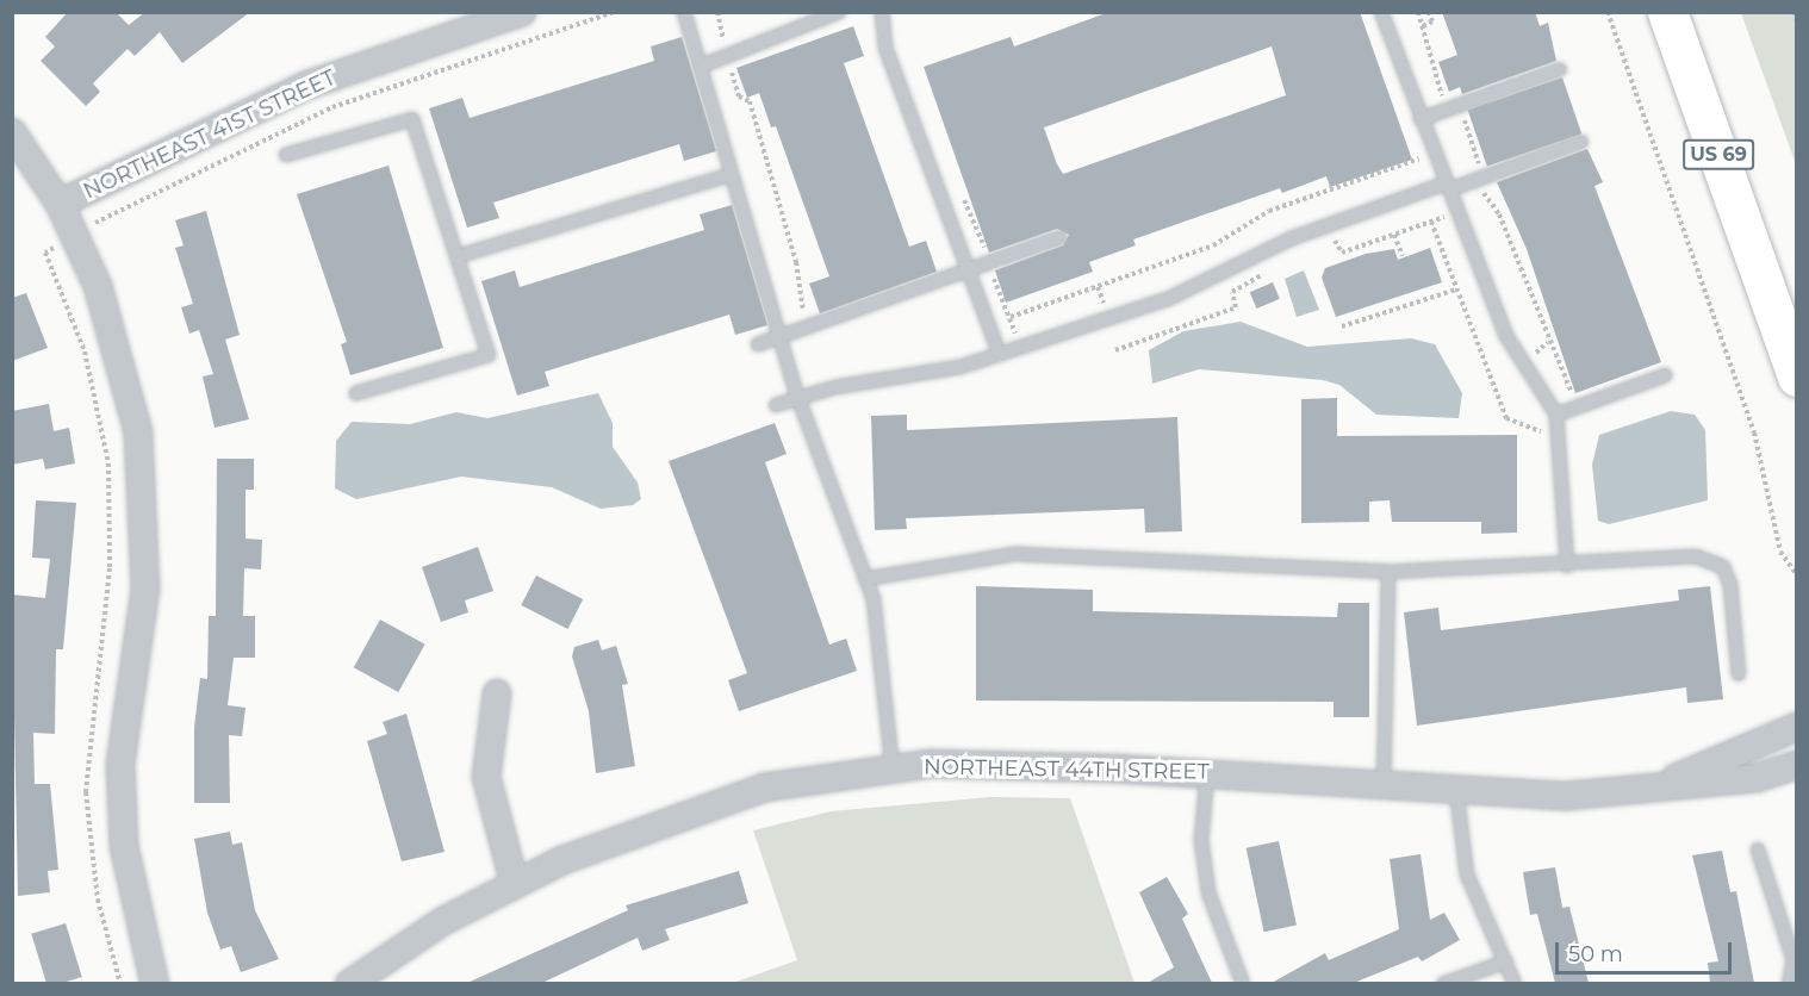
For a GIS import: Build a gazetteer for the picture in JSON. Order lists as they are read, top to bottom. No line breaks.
{"streets":{"main road":["US 69"],"street":["NORTHEAST 41ST STREET","NORTHEAST 44TH STREET"]},"scale_bar":"50 m"}
